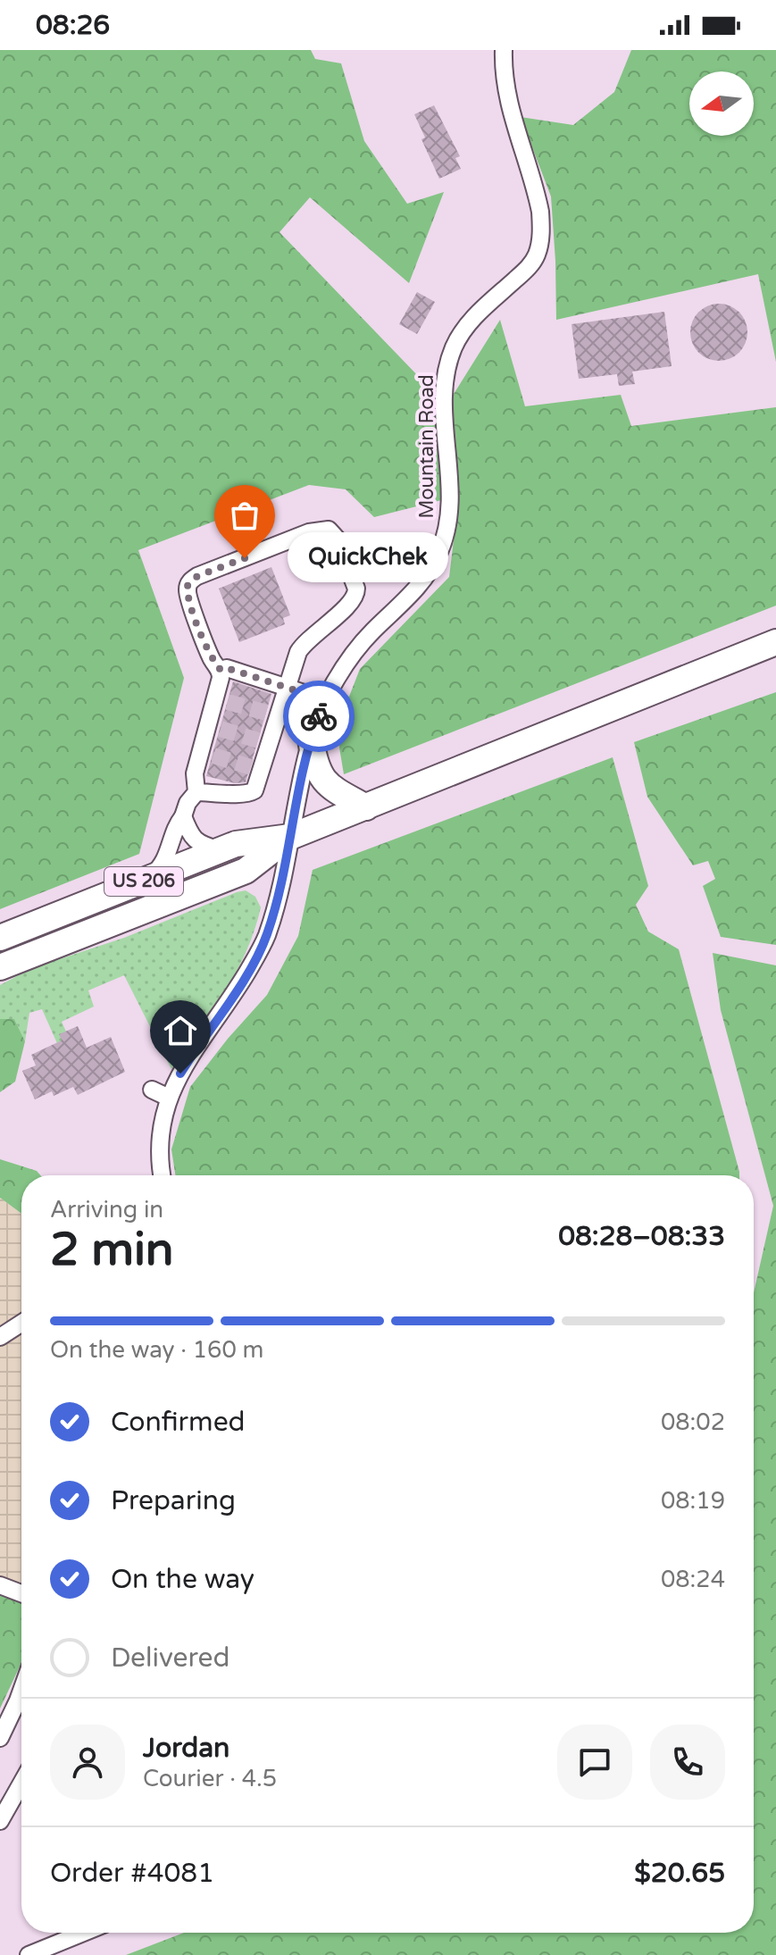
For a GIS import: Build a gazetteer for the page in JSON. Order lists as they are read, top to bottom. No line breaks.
{"streets":{"highway":["US 206"],"street":["Mountain Road"]},"crossings":[["Mountain Road","US 206"]],"places":["QuickChek"],"north":"left","page":{"status":"08:26","bubble":"QuickChek","heading":["2 min","Arriving in","08:28–08:33"],"panel":["Jordan","Courier · 4.5","Order #4081","$20.65"],"bar":"On the way · 160 m","list":[["Confirmed","08:02"],["Preparing","08:19"],["On the way","08:24"],"Delivered"]}}
